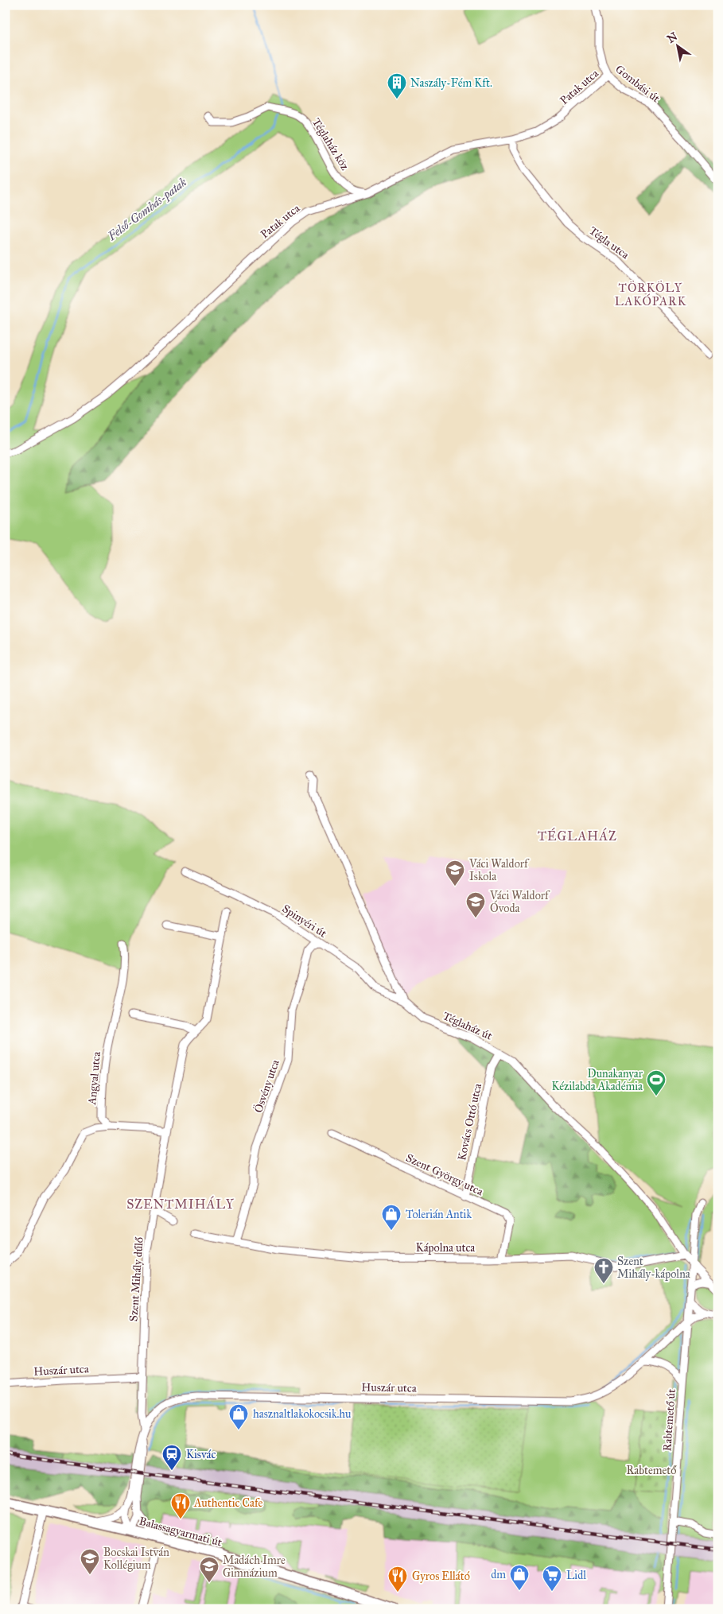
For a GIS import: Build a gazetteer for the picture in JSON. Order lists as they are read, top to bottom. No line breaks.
{"streets":{"main road":["Balassagyarmati út"],"street":["Gombási út","Patak utca","Téglaház köz","Tégla utca","Spinyéri út","Téglaház út","Angyal utca","Ösvény utca","Kovács Ottó utca","Szent György utca","Kápolna utca","Szent Mihály dűlő","Huszár utca","Rabtemető út"]},"crossings":[["Gombási út","Patak utca"],["Patak utca","Téglaház köz"],["Patak utca","Tégla utca"],["Spinyéri út","Téglaház út"],["Spinyéri út","Ösvény utca"],["Téglaház út","Kovács Ottó utca"],["Téglaház út","Kápolna utca"],["Ösvény utca","Kápolna utca"],["Kovács Ottó utca","Szent György utca"],["Szent György utca","Kápolna utca"],["Szent Mihály dűlő","Huszár utca"],["Huszár utca","Rabtemető út"],["Huszár utca","Balassagyarmati út"]],"districts":["TÖRKÖLY LAKÓPARK","TÉGLAHÁZ","SZENTMIHÁLY"],"water":["Felső-Gombás-patak"],"parks":["Rabtemető"],"places":{"building":["Naszály-Fém Kft."],"school or university":["Váci Waldorf Iskola","Váci Waldorf Óvoda","Bocskai István Kollégium","Madách Imre Gimnázium"],"sports":["Dunakanyar Kézilabda Akadémia"],"shop":["Tolerián Antik","hasznaltlakokocsik.hu","dm"],"church":["Szent Mihály-kápolna"],"station":["Kisvác"],"restaurant":["Authentic Cafe","Gyros Ellátó"],"supermarket":["Lidl"]},"north":"top left"}
